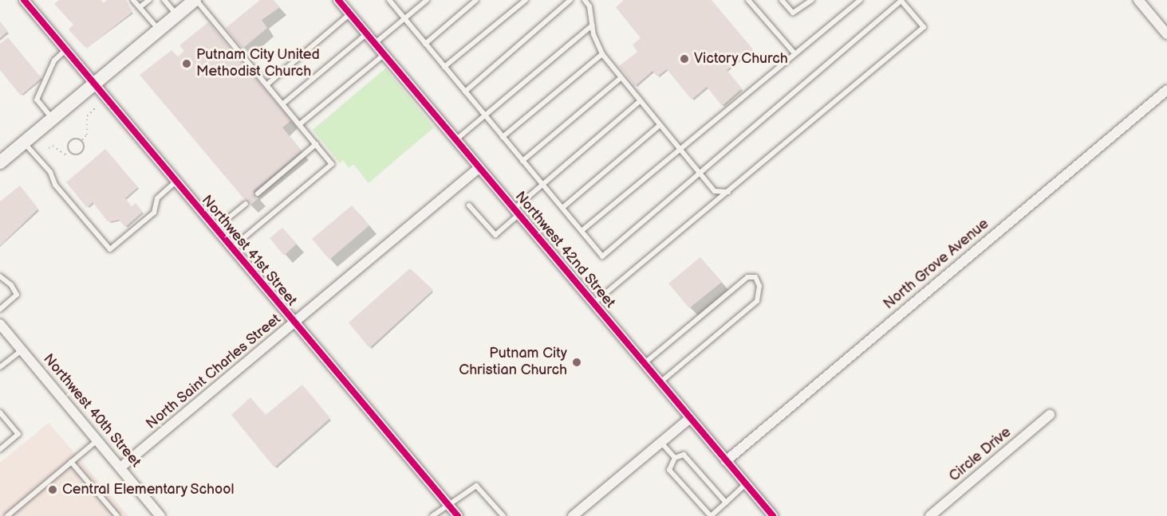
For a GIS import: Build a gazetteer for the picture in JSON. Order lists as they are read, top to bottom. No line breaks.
{"streets":{"street":["Northwest 42nd Street","Northwest 41st Street","North Grove Avenue","North Saint Charles Street","Northwest 40th Street","Circle Drive"]},"crossings":[["Northwest 42nd Street","North Grove Avenue"],["Northwest 42nd Street","North Saint Charles Street"],["Northwest 41st Street","North Saint Charles Street"],["North Saint Charles Street","Northwest 40th Street"]],"places":["Victory Church","Putnam City United Methodist Church","Putnam City Christian Church","Central Elementary School"]}
